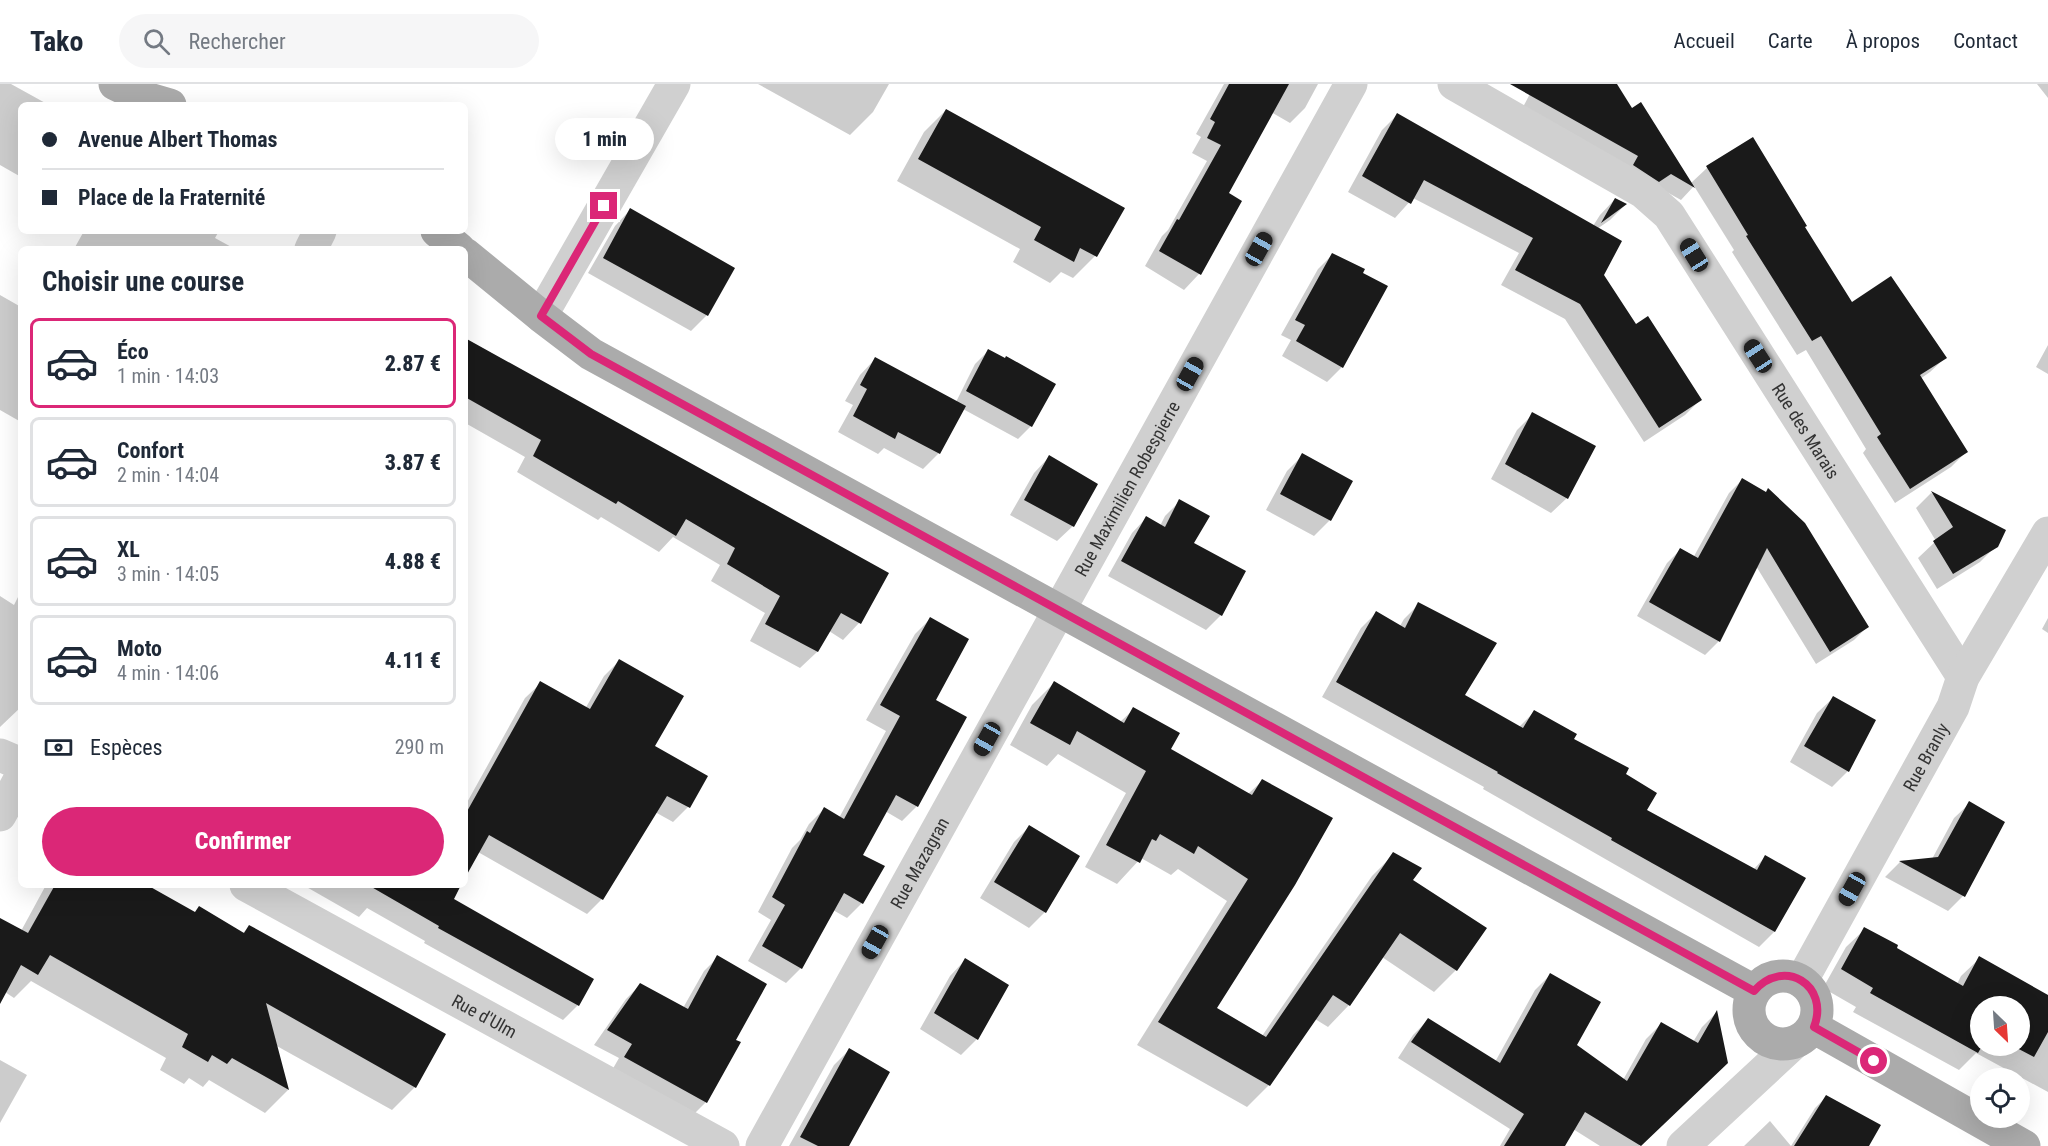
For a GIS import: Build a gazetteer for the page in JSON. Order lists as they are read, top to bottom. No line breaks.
{"streets":{"street":["Rue des Marais","Rue Maximilien Robespierre","Rue Branly","Rue Mazagran","Rue d'Ulm"]},"crossings":[["Rue des Marais","Rue Branly"],["Rue Maximilien Robespierre","Rue Mazagran"]],"north":"bottom right","page":{"header":"Tako","search":"Rechercher","nav":["Accueil","Carte","À propos","Contact"],"banner":["Avenue Albert Thomas","Place de la Fraternité"],"bubble":"1 min","heading":"Choisir une course","list":[{"name":"Éco","note":"1 min · 14:03","value":"2.87 €"},{"name":"Confort","note":"2 min · 14:04","value":"3.87 €"},{"name":"XL","note":"3 min · 14:05","value":"4.88 €"},{"name":"Moto","note":"4 min · 14:06","value":"4.11 €"}],"pay":["Espèces","290 m"],"buttons":"Confirmer"}}
